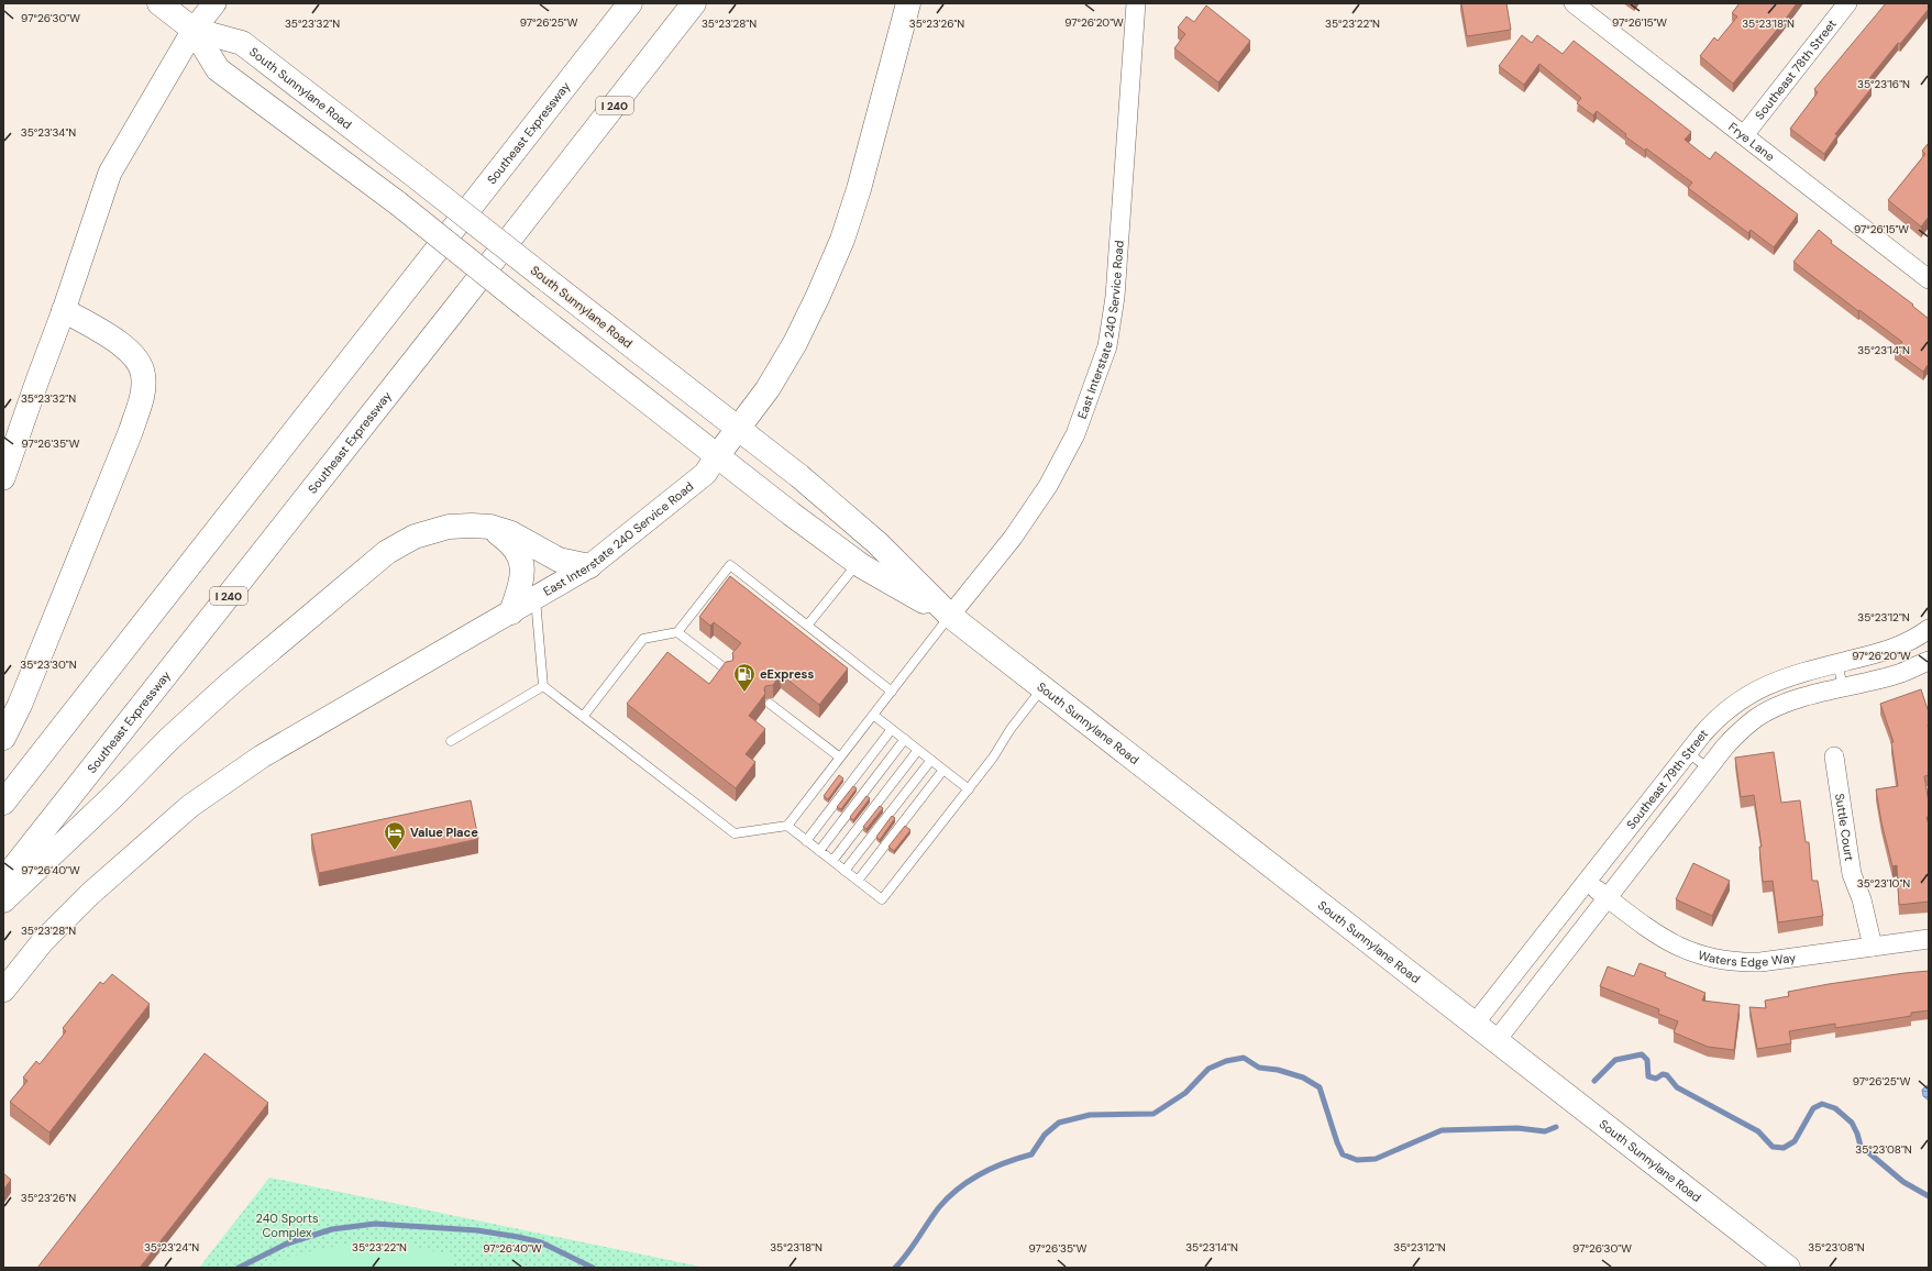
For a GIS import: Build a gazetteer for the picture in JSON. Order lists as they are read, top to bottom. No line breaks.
{"streets":{"main road":["South Sunnylane Road","I 240","Southeast Expressway"],"street":["Southeast 78th Street","Frye Lane","East Interstate 240 Service Road","Southeast 79th Street","Suttle Court","Waters Edge Way"]},"crossings":[["Southeast 78th Street","Frye Lane"],["South Sunnylane Road","East Interstate 240 Service Road"],["South Sunnylane Road","Southeast 79th Street"],["Southeast 79th Street","Waters Edge Way"],["Suttle Court","Waters Edge Way"]],"parks":["240 Sports Complex"],"places":{"fuel station":["eExpress"],"hotel":["Value Place"]},"coordinates":["97°26'30\"W","97°26'15\"W","97°26'25\"W","97°26'20\"W","35°23'32\"N","35°23'28\"N","35°23'26\"N","35°23'22\"N","35°23'18\"N","35°23'16\"N","35°23'34\"N","35°23'14\"N","97°26'35\"W","35°23'12\"N","35°23'30\"N","97°26'40\"W","35°23'10\"N","35°23'08\"N","35°23'24\"N"]}
